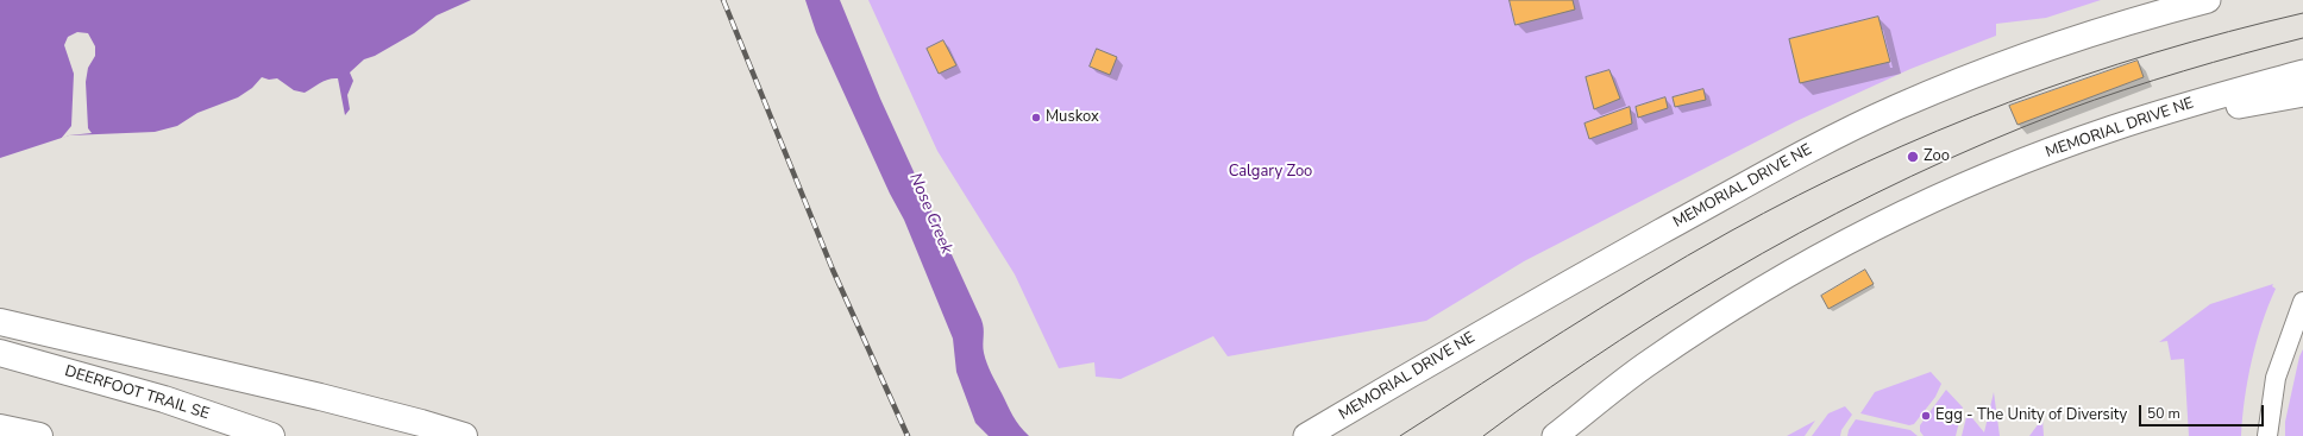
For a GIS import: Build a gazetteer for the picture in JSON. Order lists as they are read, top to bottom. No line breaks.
{"streets":{"highway":["MEMORIAL DRIVE NE","DEERFOOT TRAIL SE"]},"water":["Nose Creek"],"parks":["Calgary Zoo"],"places":["Muskox","Zoo","Egg - The Unity of Diversity"],"scale_bar":"50 m"}
